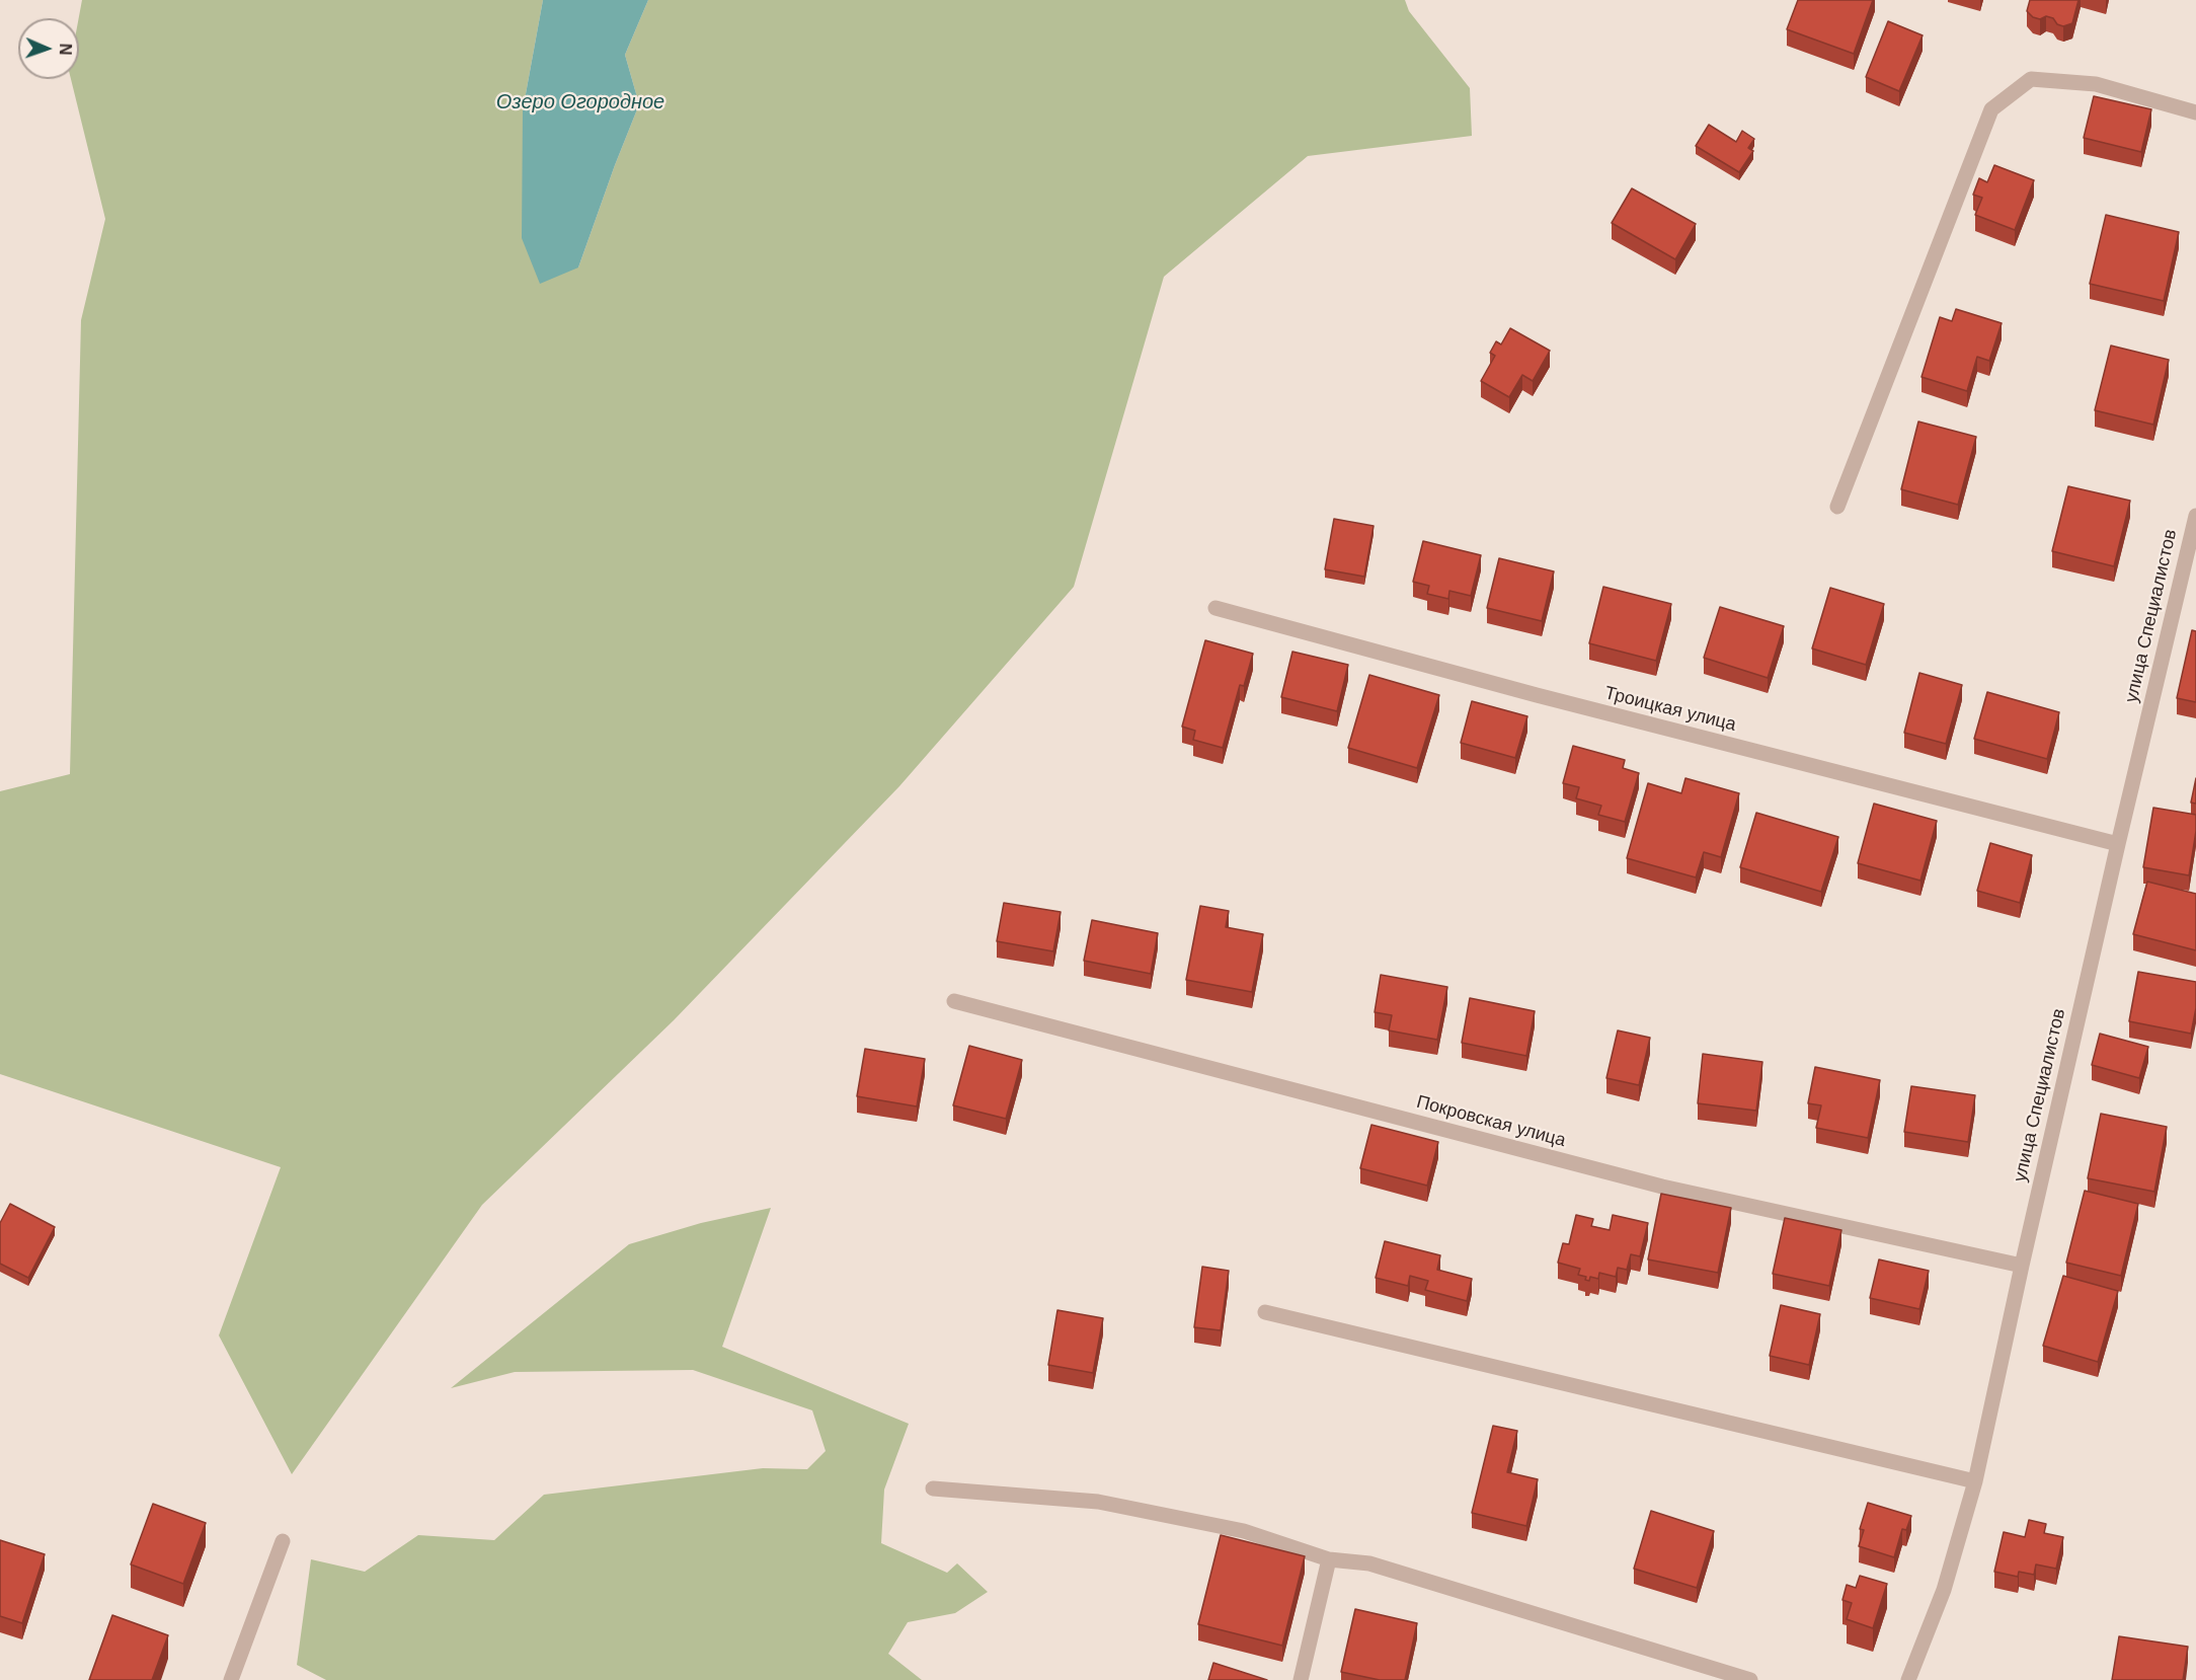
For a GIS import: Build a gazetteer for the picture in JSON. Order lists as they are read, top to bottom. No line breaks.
{"streets":{"street":["улица Специалистов","Троицкая улица","Покровская улица"]},"crossings":[["улица Специалистов","Троицкая улица"],["улица Специалистов","Покровская улица"]],"water":["Озеро Огородное"],"north":"right"}
